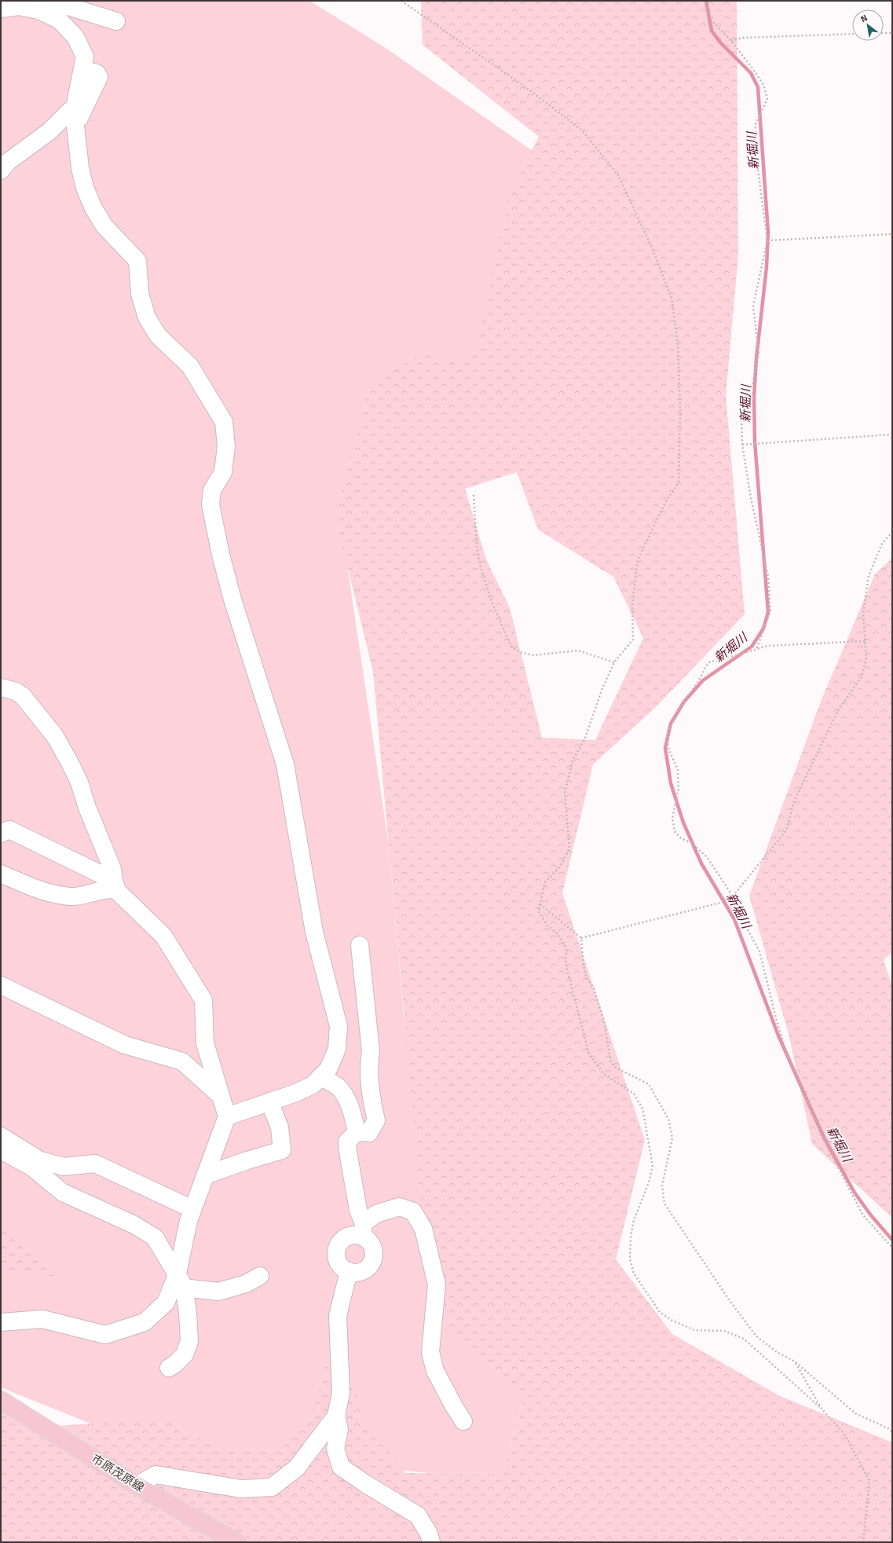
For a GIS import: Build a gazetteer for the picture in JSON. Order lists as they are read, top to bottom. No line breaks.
{"streets":{"main road":["市原茂原線"]},"water":["新堀川"],"north":"top left"}
